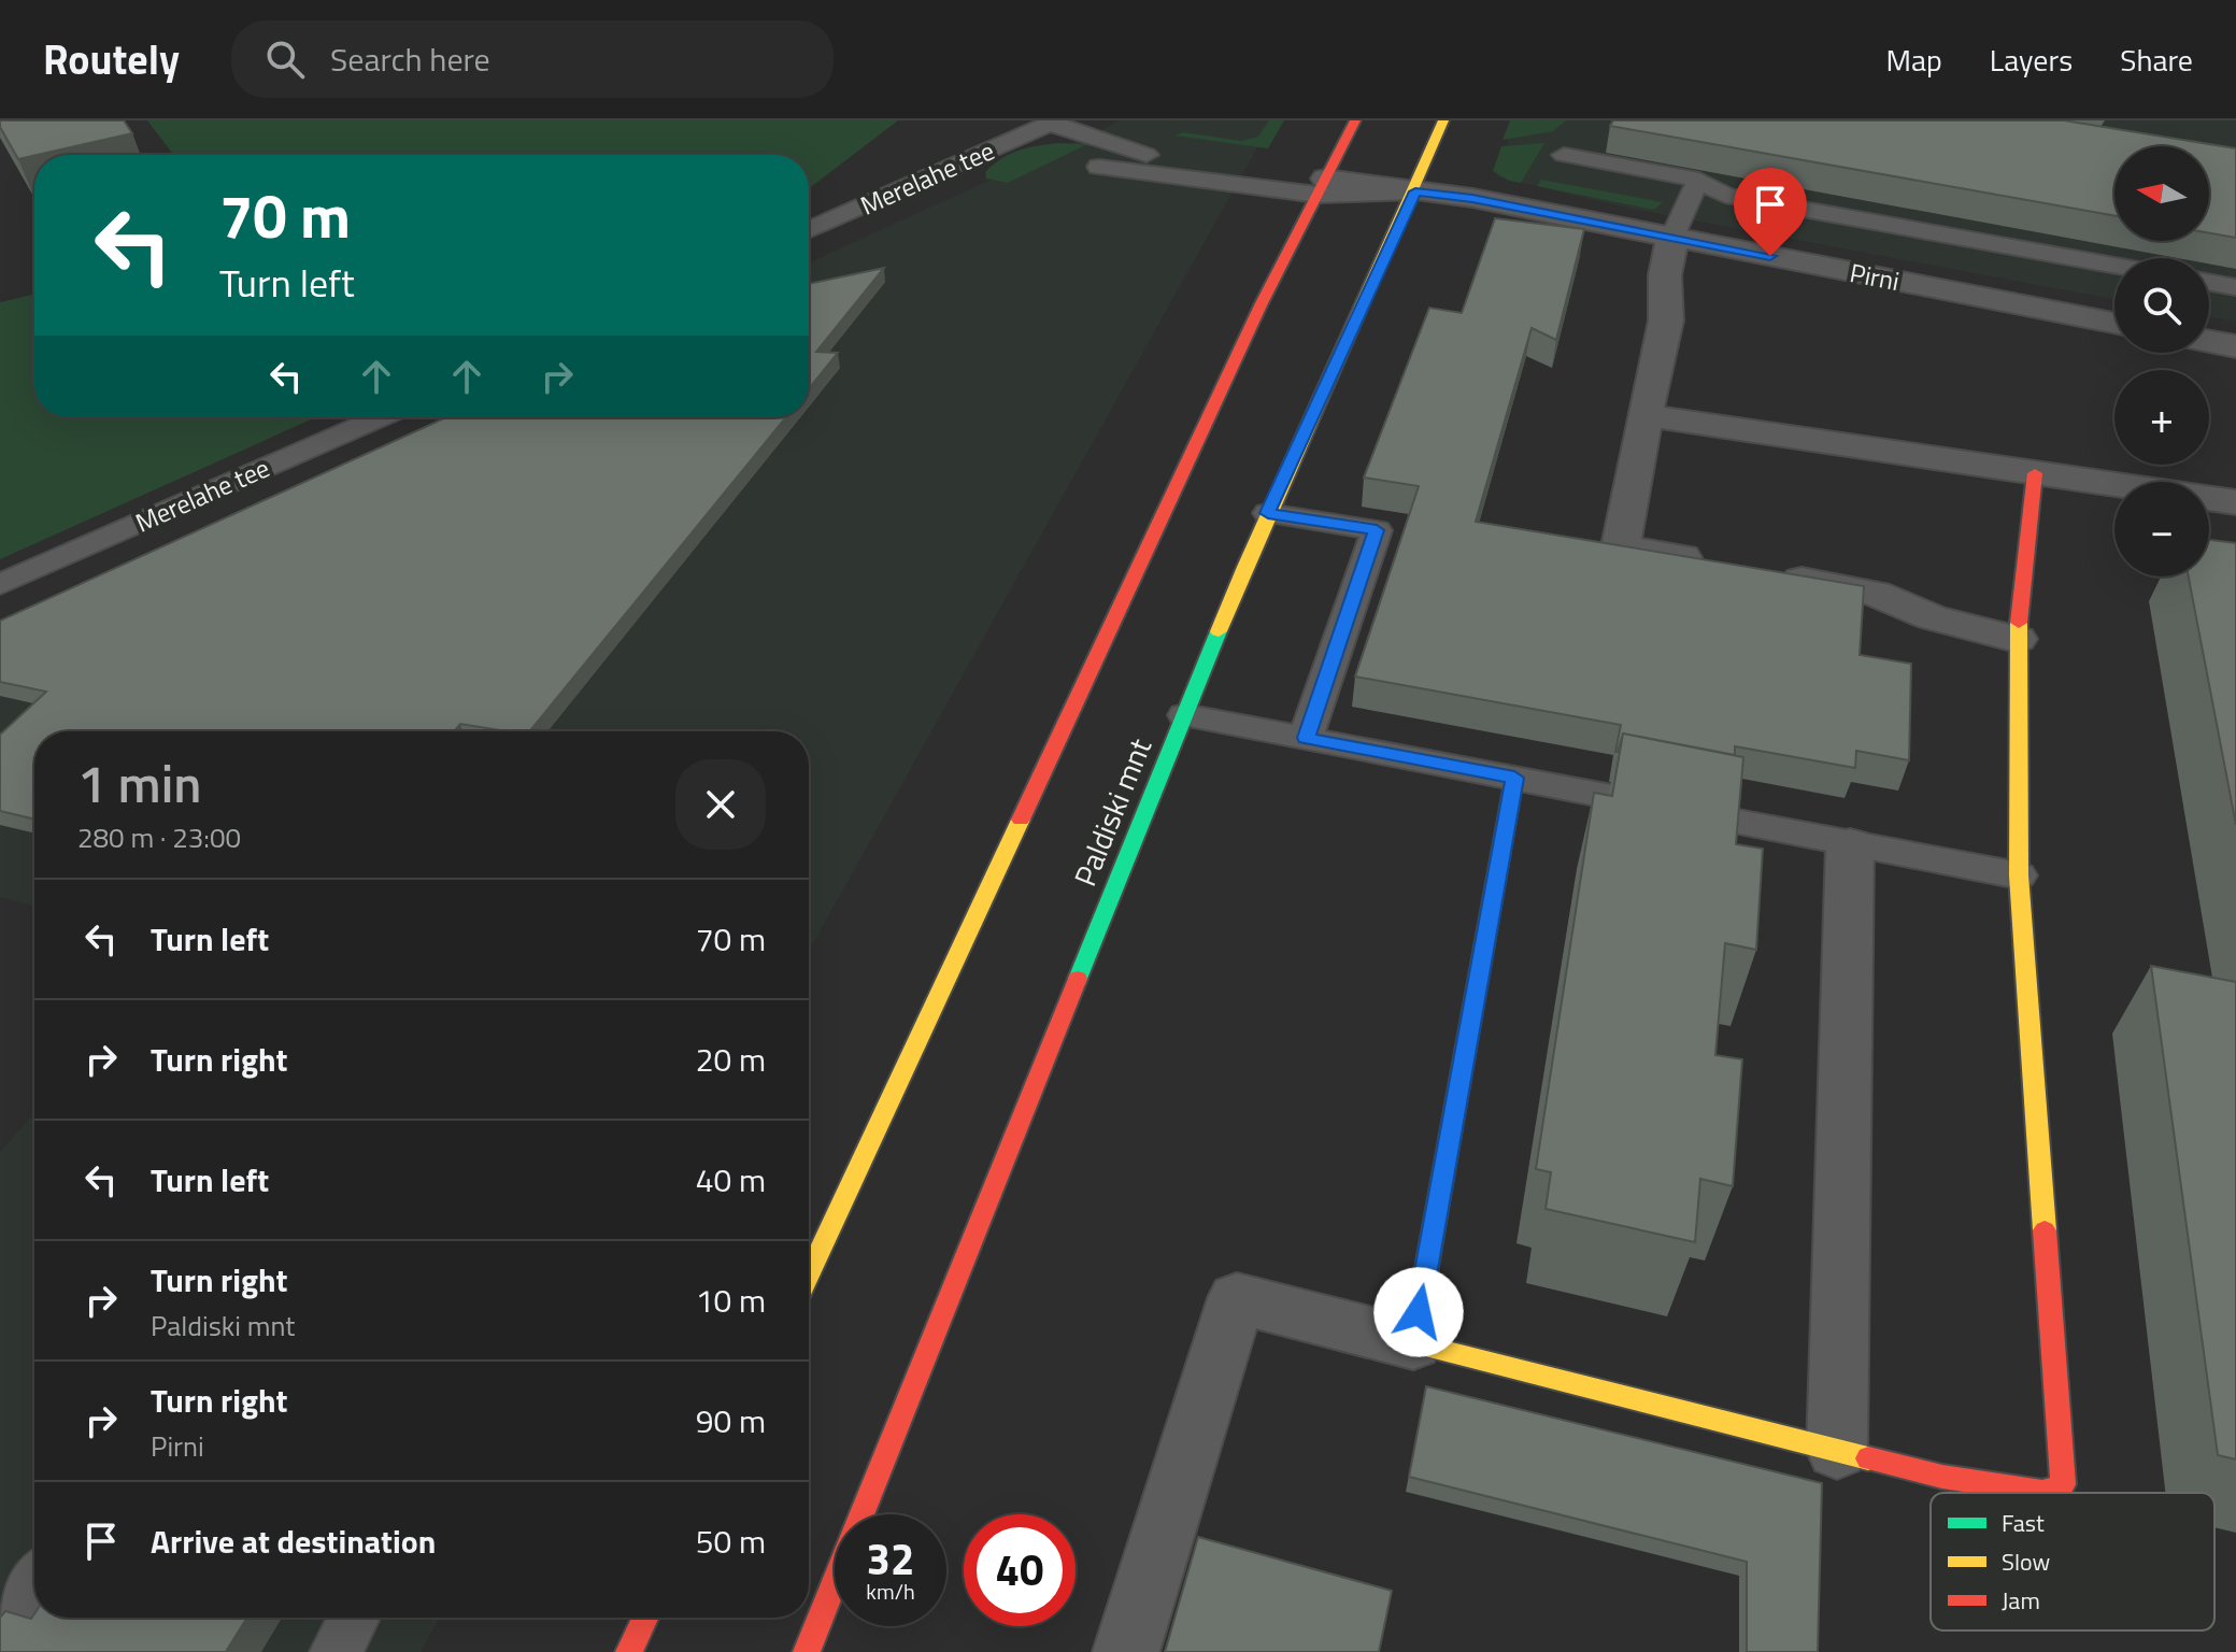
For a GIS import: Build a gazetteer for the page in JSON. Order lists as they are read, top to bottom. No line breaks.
{"streets":{"main road":["Paldiski mnt"],"street":["Pirni"],"lane":["Merelahe tee"]},"crossings":[["Pirni","Paldiski mnt"]],"legend":["Fast","Slow","Jam"],"north":"left","page":{"header":"Routely","search":"Search here","nav":["Map","Layers","Share"],"map_buttons":["+","−"],"turn":["70 m","Turn left"],"heading":["1 min","280 m · 23:00"],"list":[{"name":"Turn left","value":"70 m"},{"name":"Turn right","value":"20 m"},{"name":"Turn left","value":"40 m"},{"name":"Turn right","note":"Paldiski mnt","value":"10 m"},{"name":"Turn right","note":"Pirni","value":"90 m"},{"name":"Arrive at destination","value":"50 m"}],"speed":"32 km/h","limit":"40"}}
